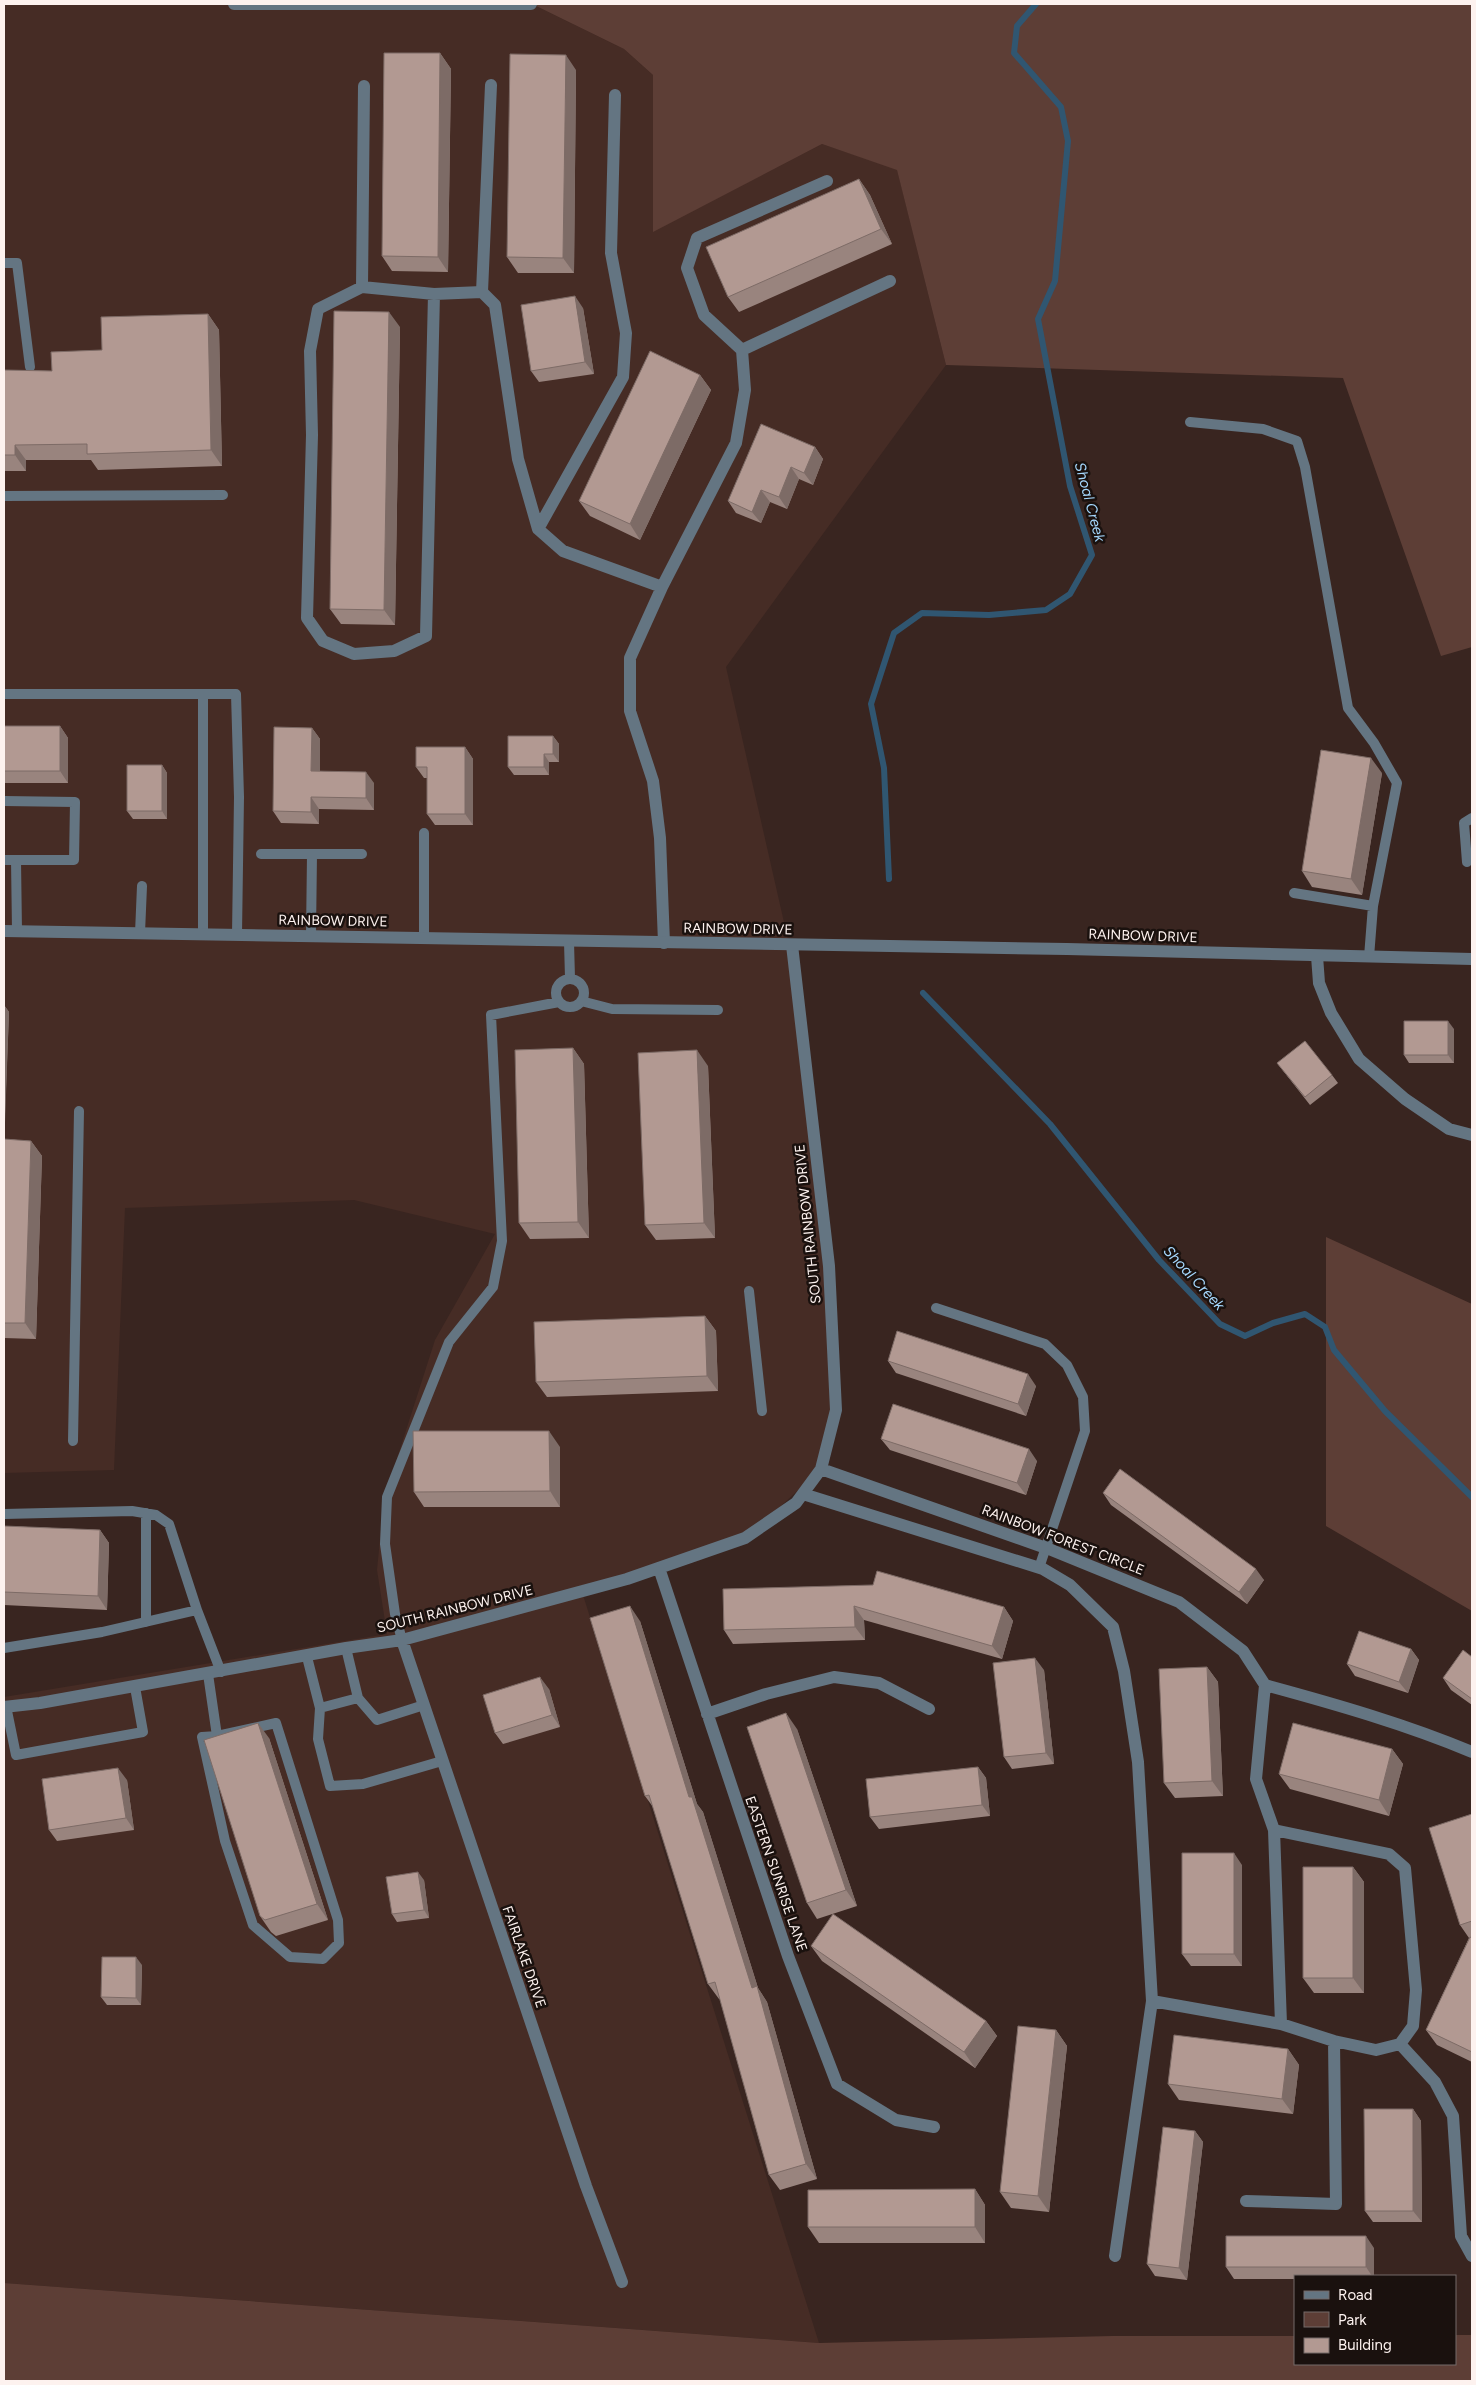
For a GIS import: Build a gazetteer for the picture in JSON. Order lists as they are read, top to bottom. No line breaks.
{"streets":{"street":["RAINBOW DRIVE","SOUTH RAINBOW DRIVE","RAINBOW FOREST CIRCLE","EASTERN SUNRISE LANE","FAIRLAKE DRIVE"]},"crossings":[["RAINBOW DRIVE","SOUTH RAINBOW DRIVE"],["SOUTH RAINBOW DRIVE","RAINBOW FOREST CIRCLE"],["SOUTH RAINBOW DRIVE","EASTERN SUNRISE LANE"],["SOUTH RAINBOW DRIVE","FAIRLAKE DRIVE"]],"water":["Shoal Creek"],"legend":["Road","Park","Building"]}
